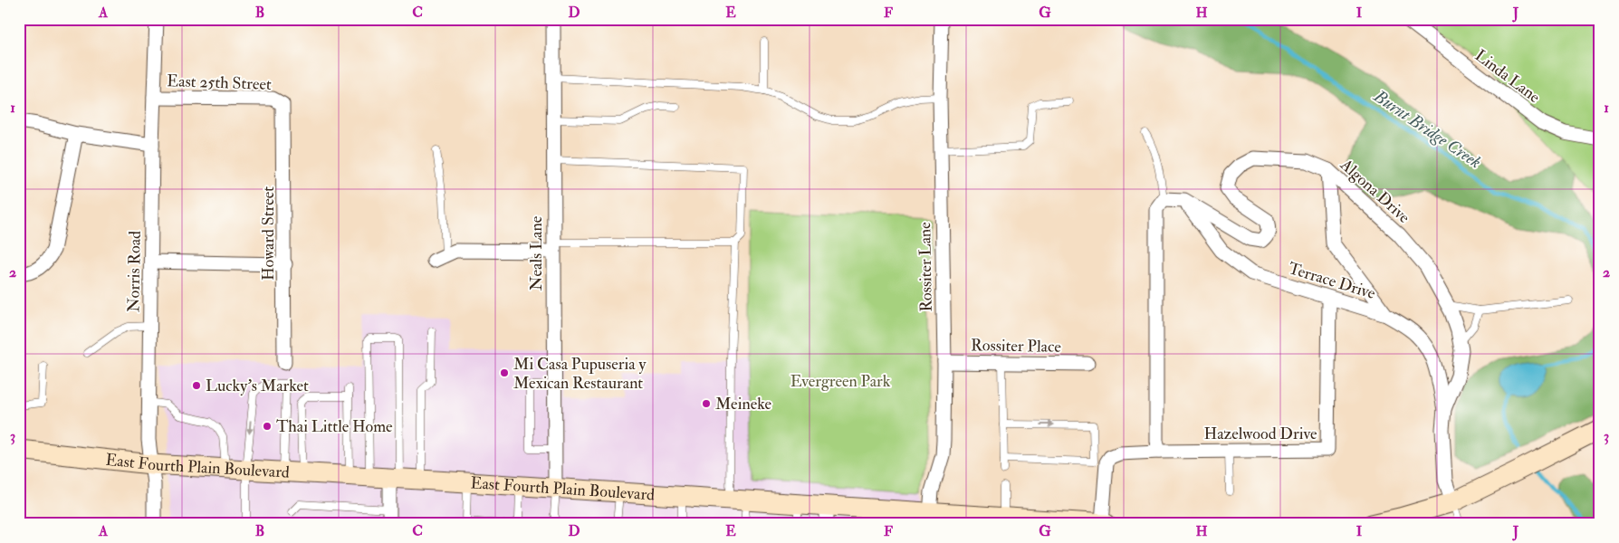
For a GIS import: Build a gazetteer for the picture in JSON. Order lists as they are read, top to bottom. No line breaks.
{"streets":{"main road":["East Fourth Plain Boulevard"],"street":["Linda Lane","East 25th Street","Algona Drive","Howard Street","Neals Lane","Rossiter Lane","Norris Road","Terrace Drive","Rossiter Place","Hazelwood Drive"]},"crossings":[["East 25th Street","Howard Street"],["East 25th Street","Norris Road"],["Algona Drive","Terrace Drive"],["Neals Lane","East Fourth Plain Boulevard"],["Rossiter Lane","Rossiter Place"],["Rossiter Lane","East Fourth Plain Boulevard"],["Norris Road","East Fourth Plain Boulevard"],["Terrace Drive","Hazelwood Drive"],["Hazelwood Drive","East Fourth Plain Boulevard"]],"water":["Burnt Bridge Creek"],"parks":["Evergreen Park"],"places":["Mi Casa Pupuseria y Mexican Restaurant","Lucky's Market","Meineke","Thai Little Home"],"grid":{"columns":["A","B","C","D","E","F","G","H","I","J"],"rows":["1","2","3"]}}
